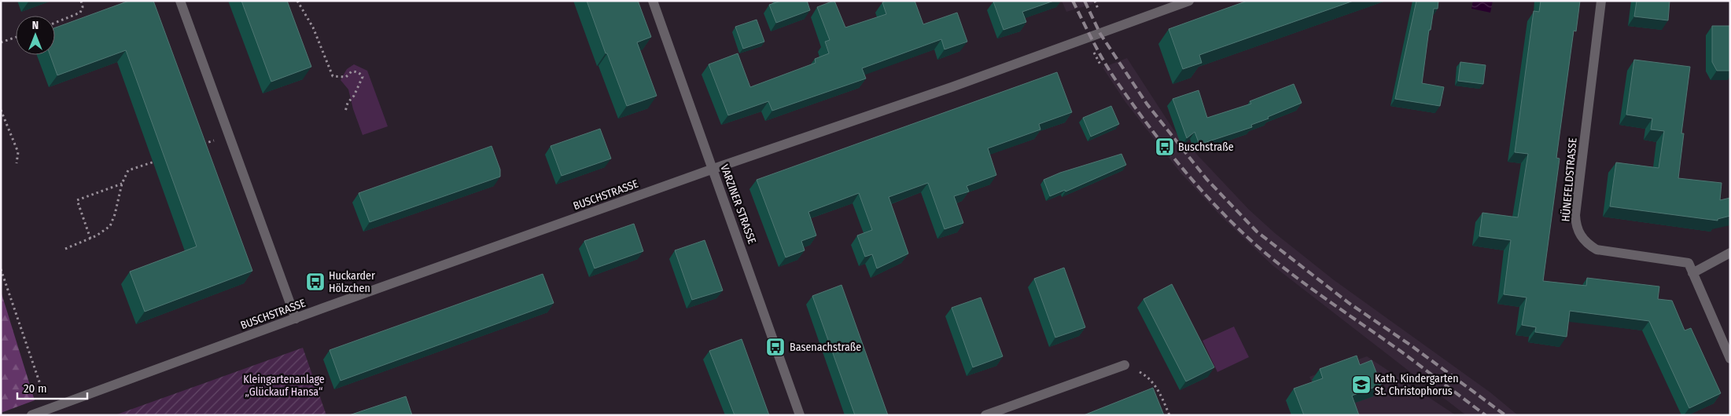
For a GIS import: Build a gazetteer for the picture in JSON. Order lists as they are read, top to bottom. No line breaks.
{"streets":{"street":["HÜNEFELDSTRASSE","BUSCHSTRASSE","VARZINER STRASSE"]},"crossings":[["BUSCHSTRASSE","VARZINER STRASSE"]],"parks":["Kleingartenanlage „Glückauf Hansa“"],"places":{"bus stop":["Buschstraße","Huckarder Hölzchen","Basenachstraße"],"school or university":["Kath. Kindergarten St. Christophorus"]},"scale_bar":"20 m","north":"top"}
